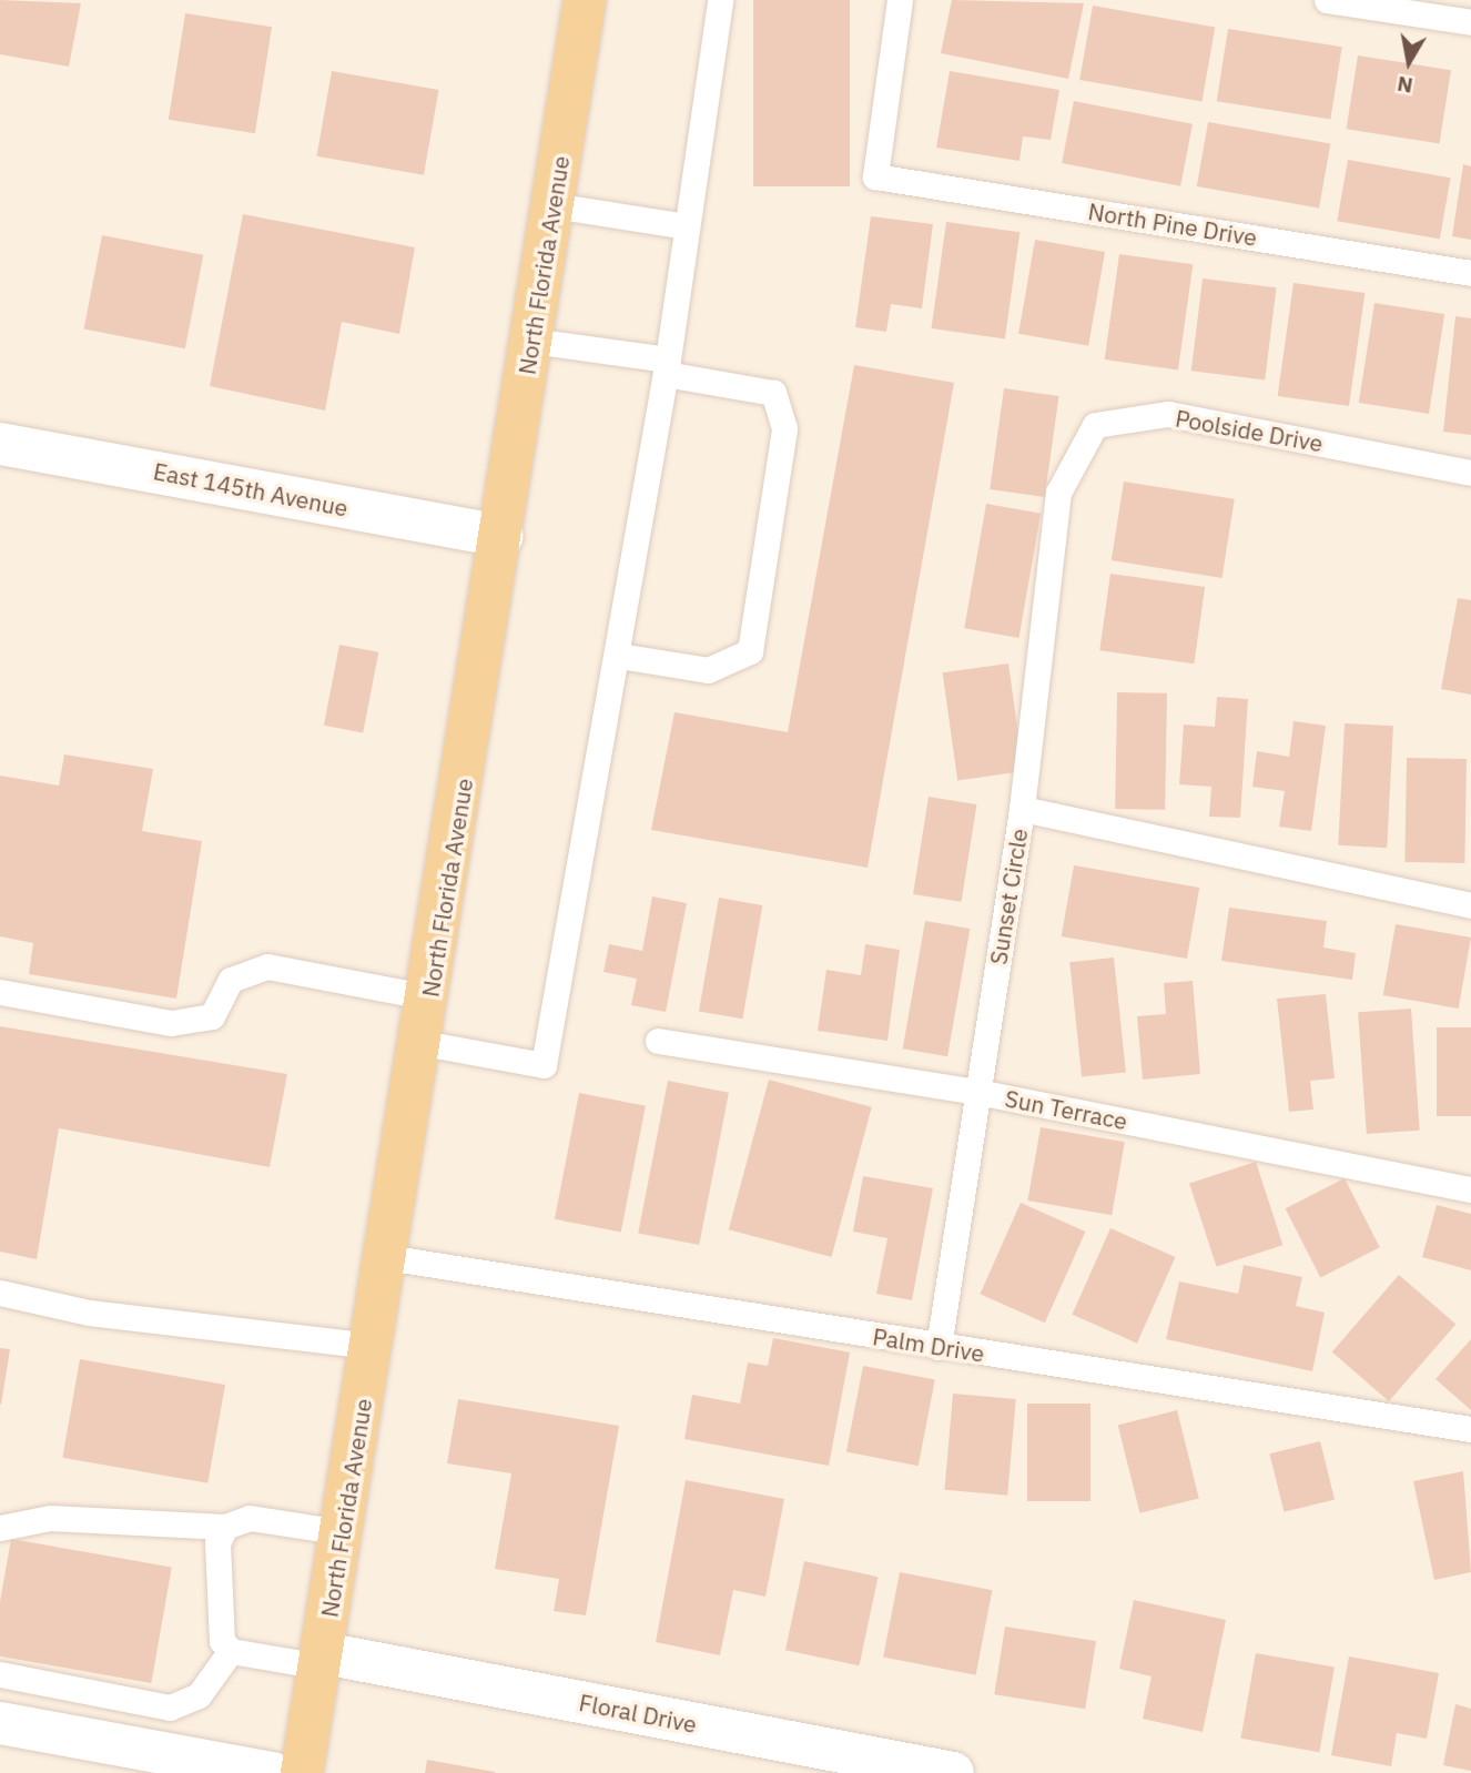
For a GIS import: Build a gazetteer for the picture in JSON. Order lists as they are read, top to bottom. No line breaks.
{"streets":{"main road":["North Florida Avenue"],"street":["East 145th Avenue","Floral Drive"],"lane":["North Pine Drive","Poolside Drive","Sunset Circle","Sun Terrace","Palm Drive"]},"crossings":[["North Florida Avenue","East 145th Avenue"],["North Florida Avenue","Palm Drive"],["North Florida Avenue","Floral Drive"],["Poolside Drive","Sunset Circle"],["Sunset Circle","Sun Terrace"],["Sunset Circle","Palm Drive"]],"north":"bottom"}
